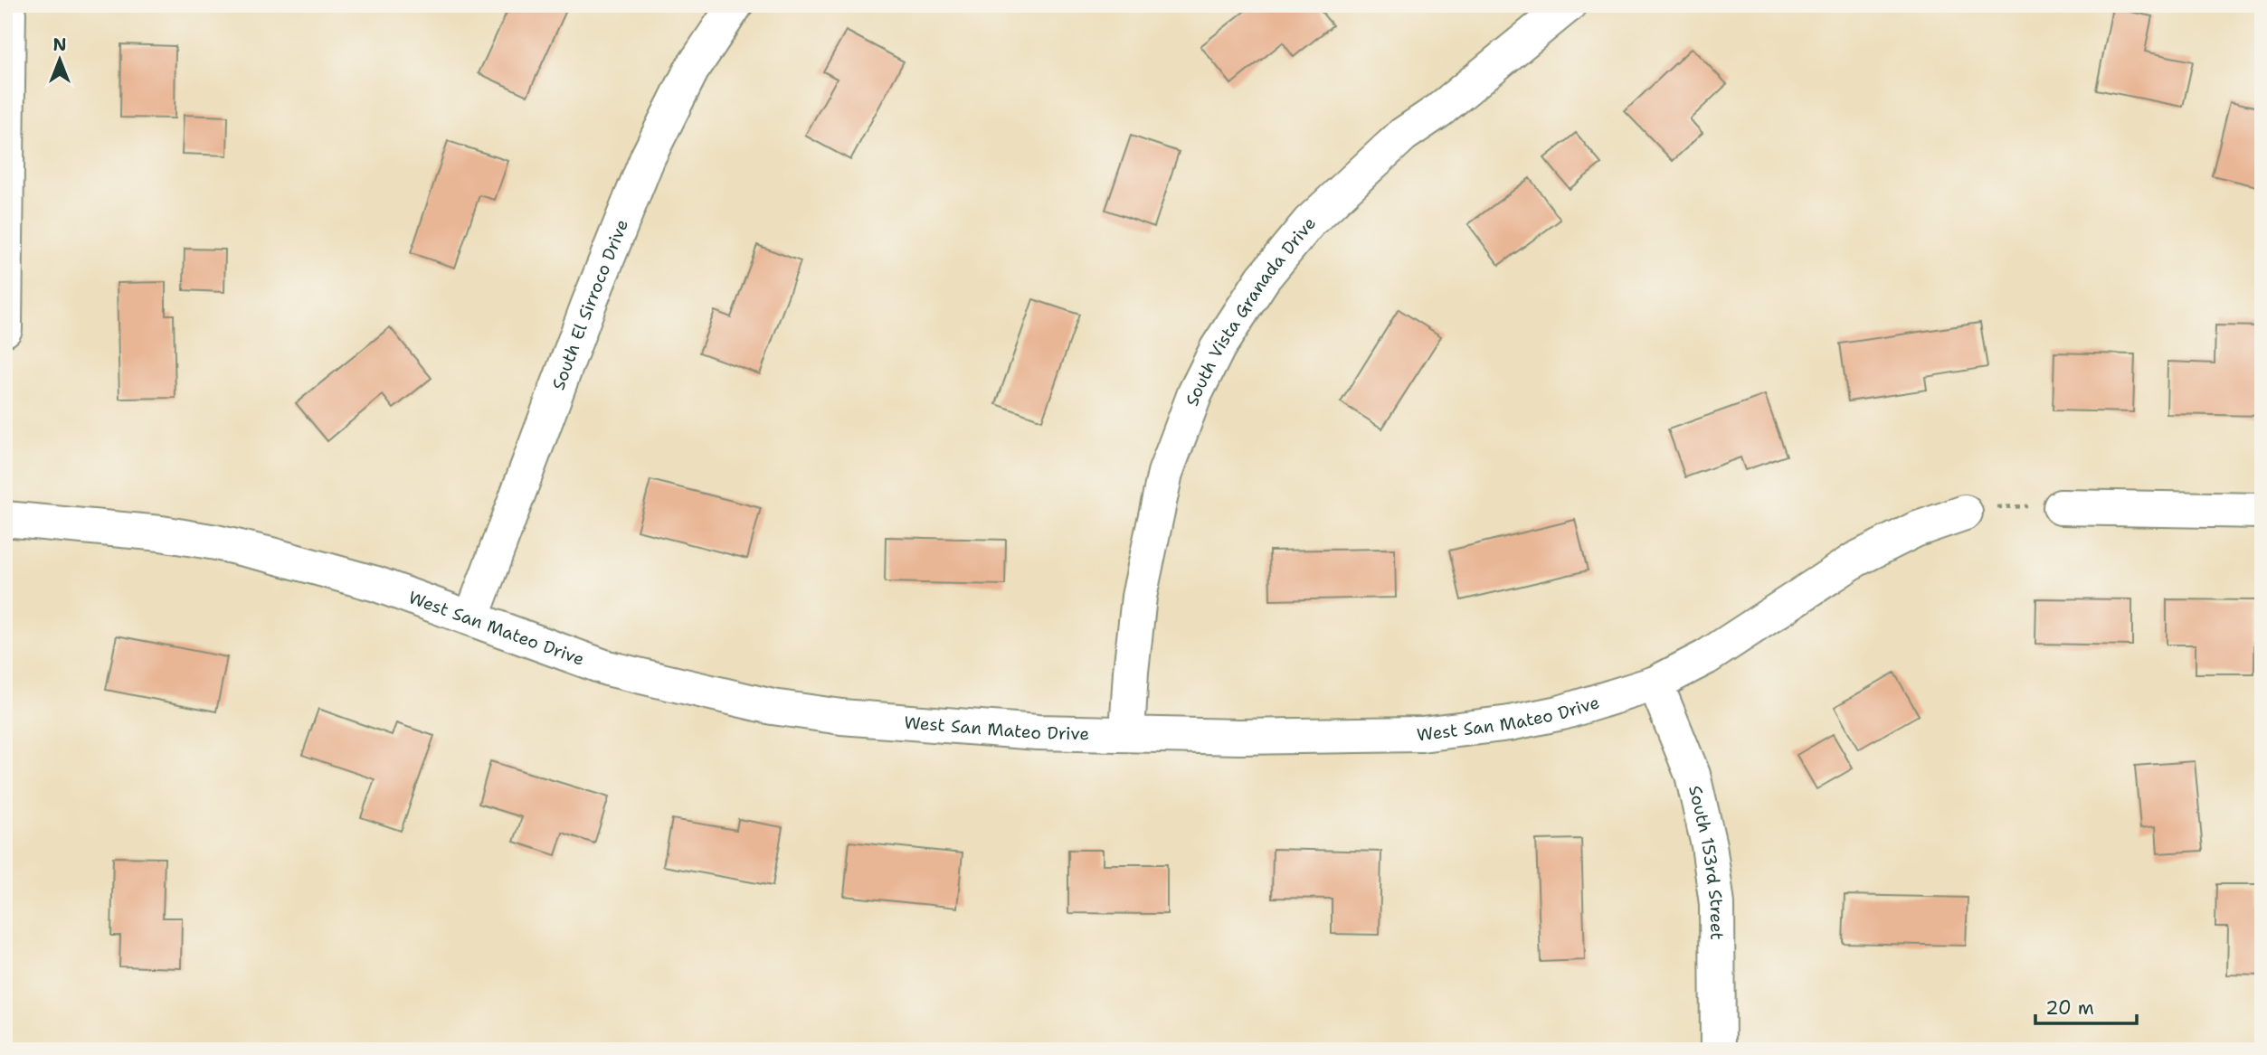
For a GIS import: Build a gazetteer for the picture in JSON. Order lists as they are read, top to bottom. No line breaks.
{"streets":{"street":["South El Sirroco Drive","South Vista Granada Drive","West San Mateo Drive","South 153rd Street"]},"crossings":[["South El Sirroco Drive","West San Mateo Drive"],["South Vista Granada Drive","West San Mateo Drive"],["West San Mateo Drive","South 153rd Street"]],"scale_bar":"20 m","north":"top"}
